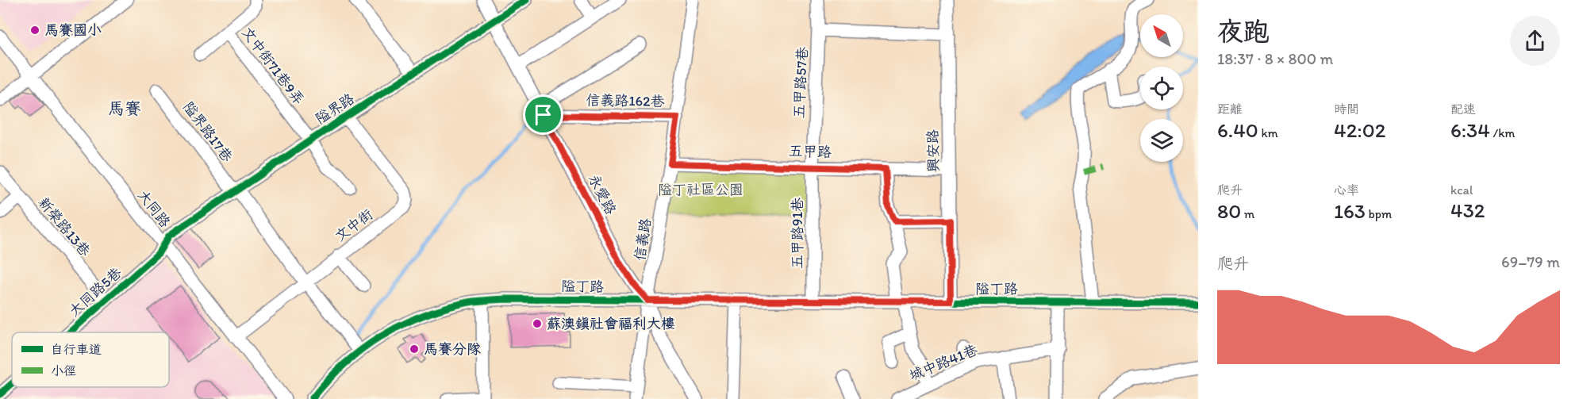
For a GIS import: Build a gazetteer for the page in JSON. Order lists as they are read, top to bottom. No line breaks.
{"streets":{"street":["文中街71巷9弄","五甲路57巷","信義路162巷","隘界路","隘界路17巷","興安路","五甲路","永愛路","大同路","文中街","新榮路13巷","五甲路91巷","信義路","隘丁路","大同路5巷","城中路41巷"]},"crossings":[["文中街71巷9弄","隘界路"],["五甲路57巷","五甲路"],["五甲路57巷","五甲路91巷"],["信義路162巷","永愛路"],["信義路162巷","信義路"],["隘界路","隘界路17巷"],["隘界路","永愛路"],["隘界路","大同路"],["隘界路","文中街"],["隘界路","大同路5巷"],["隘界路17巷","文中街"],["隘界路17巷","隘丁路"],["興安路","五甲路"],["興安路","隘丁路"],["五甲路","五甲路91巷"],["五甲路","信義路"],["永愛路","信義路"],["永愛路","隘丁路"],["大同路","文中街"],["大同路","大同路5巷"],["新榮路13巷","大同路5巷"],["五甲路91巷","隘丁路"],["信義路","隘丁路"]],"districts":["馬賽"],"parks":["隘丁社區公園"],"places":["馬賽國小","蘇澳鎮社會福利大樓","馬賽分隊"],"legend":["自行車道","小徑"],"north":"top left","page":{"heading":["夜跑","18:37 · 8 × 800 m"],"stats":[["距離","6.40 km"],["時間","42:02"],["配速","6:34 /km"],["爬升","80 m"],["心率","163 bpm"],["kcal","432"]],"chart":["爬升","69–79 m"]}}
